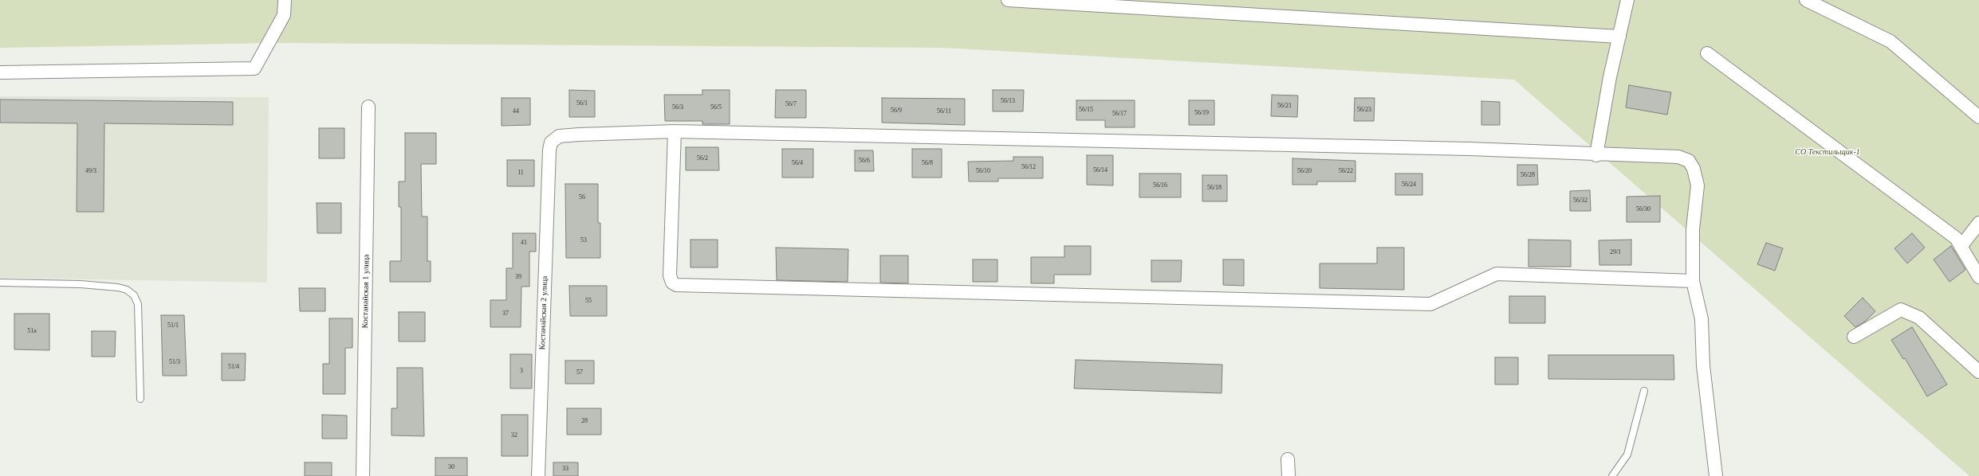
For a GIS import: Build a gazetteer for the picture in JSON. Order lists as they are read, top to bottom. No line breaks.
{"streets":{"street":["Костанайская 1 улица","Костанайская 2 улица"]},"parks":["СО Текстильщик-1"],"house_numbers":["56/13","56/1","56/7","56/21","56/3","56/5","56/15","56/23","56/9","44","56/11","56/19","56/17","56/2","56/6","56/4","56/8","56/12","56/14","49/3","56/10","56/20","56/22","11","56/28","56/24","56/16","56/18","56","56/32","56/30","53","41","29/1","39","55","37","51/1","51а","51/3","51/4","3","57","28","32","30","33"]}
